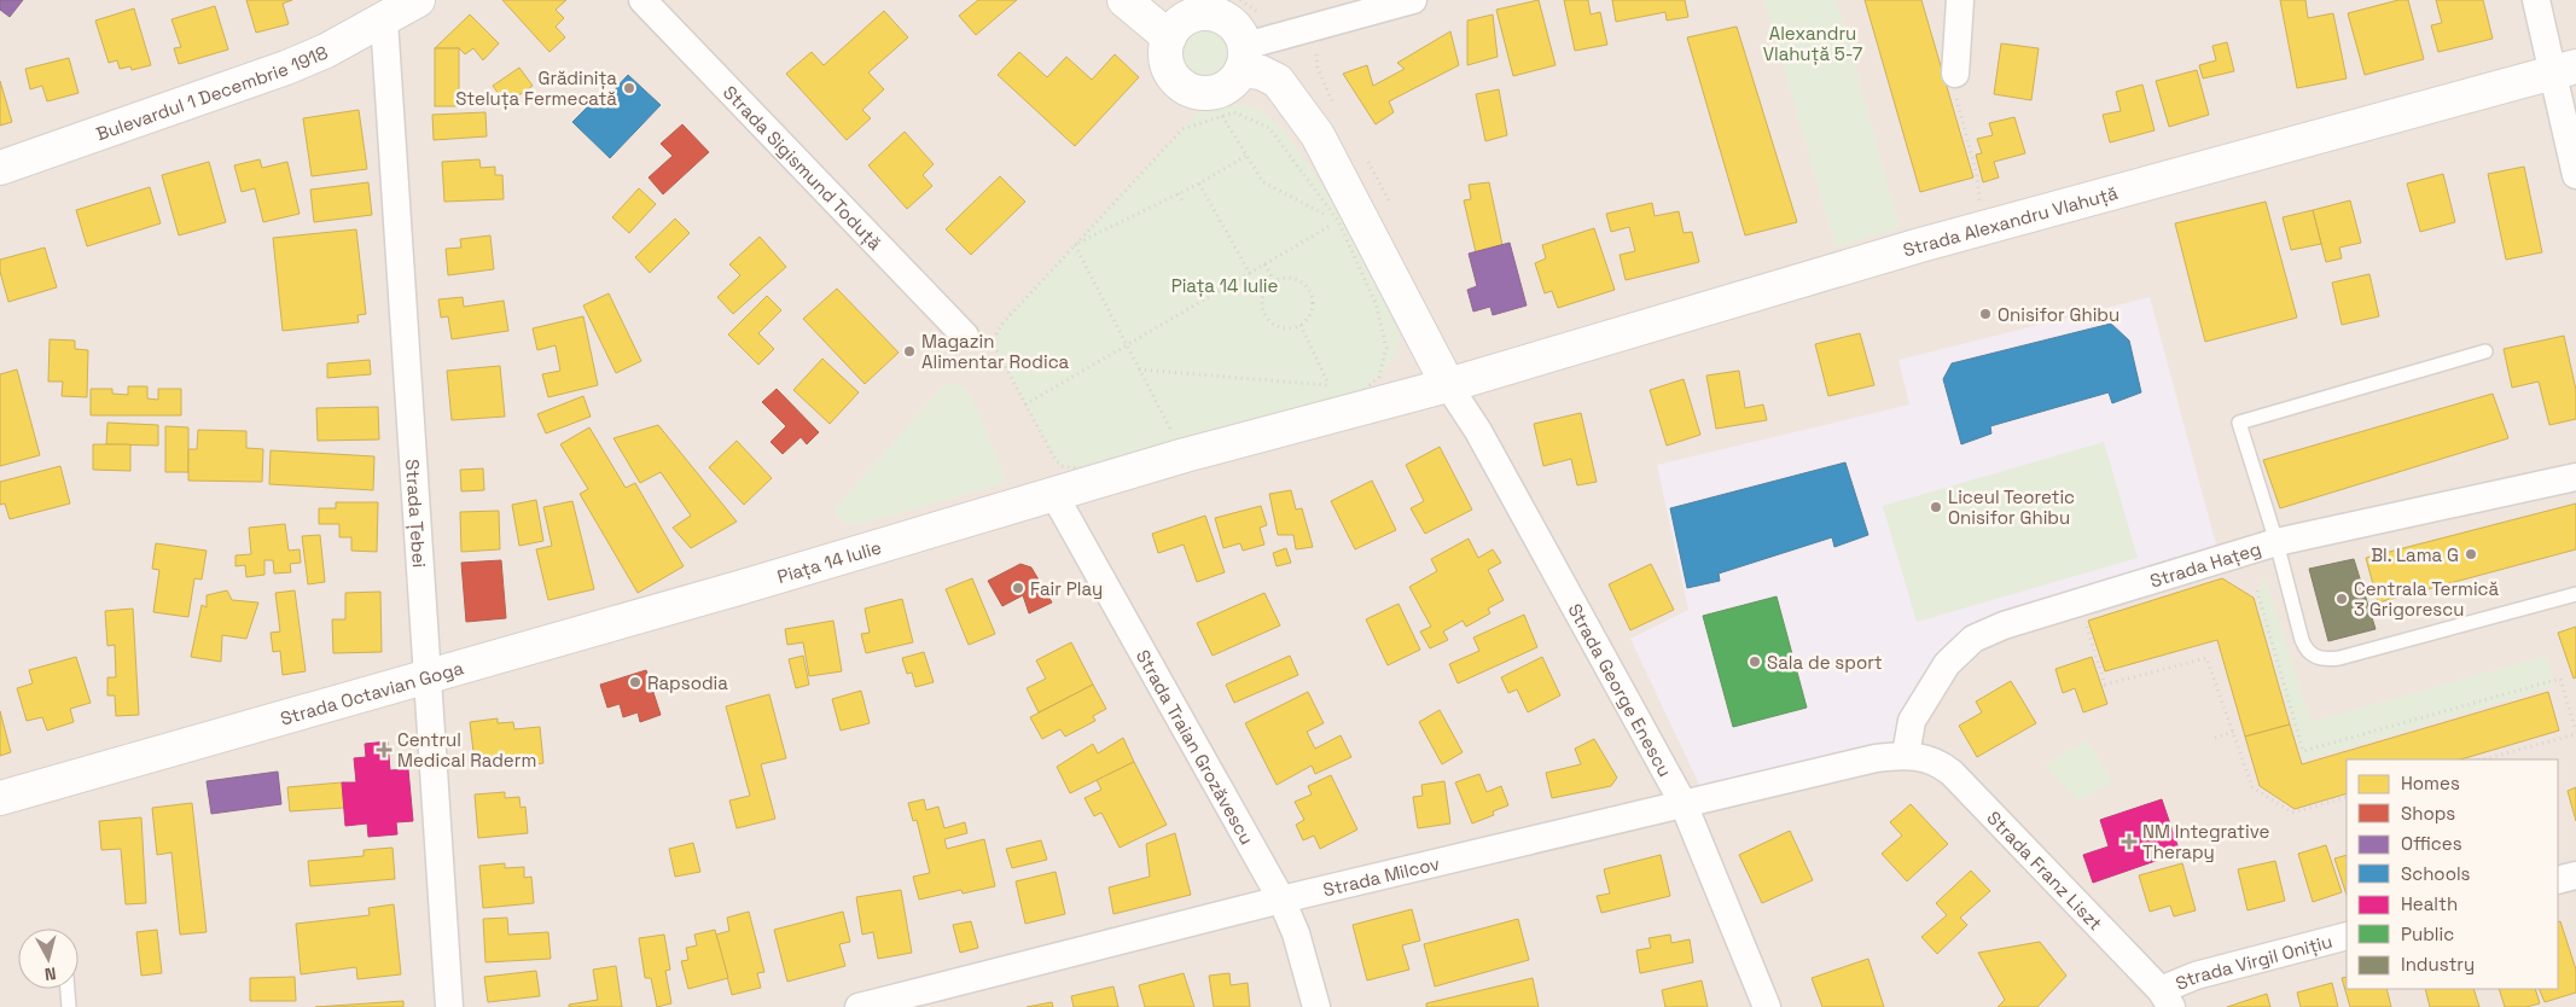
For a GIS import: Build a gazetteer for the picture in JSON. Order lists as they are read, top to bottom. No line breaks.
{"streets":{"main road":["Bulevardul 1 Decembrie 1918","Strada Alexandru Vlahuță","Piața 14 Iulie","Strada Octavian Goga"],"street":["Strada Sigismund Toduță","Strada Țebei","Strada Hațeg","Strada George Enescu","Strada Traian Grozăvescu","Strada Franz Liszt","Strada Milcov","Strada Virgil Onițiu"]},"crossings":[["Bulevardul 1 Decembrie 1918","Strada Țebei"],["Strada Alexandru Vlahuță","Piața 14 Iulie"],["Strada Alexandru Vlahuță","Strada George Enescu"],["Strada Țebei","Strada Octavian Goga"],["Piața 14 Iulie","Strada George Enescu"],["Piața 14 Iulie","Strada Octavian Goga"],["Piața 14 Iulie","Strada Traian Grozăvescu"],["Strada Hațeg","Strada Franz Liszt"],["Strada Hațeg","Strada Milcov"],["Strada George Enescu","Strada Milcov"],["Strada Traian Grozăvescu","Strada Milcov"],["Strada Franz Liszt","Strada Milcov"],["Strada Franz Liszt","Strada Virgil Onițiu"]],"parks":["Alexandru Vlahuță 5-7","Piața 14 Iulie"],"places":{"other":["Grădinița Steluța Fermecată","Onisifor Ghibu","Magazin Alimentar Rodica","Liceul Teoretic Onisifor Ghibu","Bl. Lama G","Fair Play","Centrala Termică 3 Grigorescu","Sala de sport","Rapsodia"],"health":["Centrul Medical Raderm","NM Integrative Therapy"]},"legend":["Homes","Shops","Offices","Schools","Health","Public","Industry"],"north":"bottom"}
